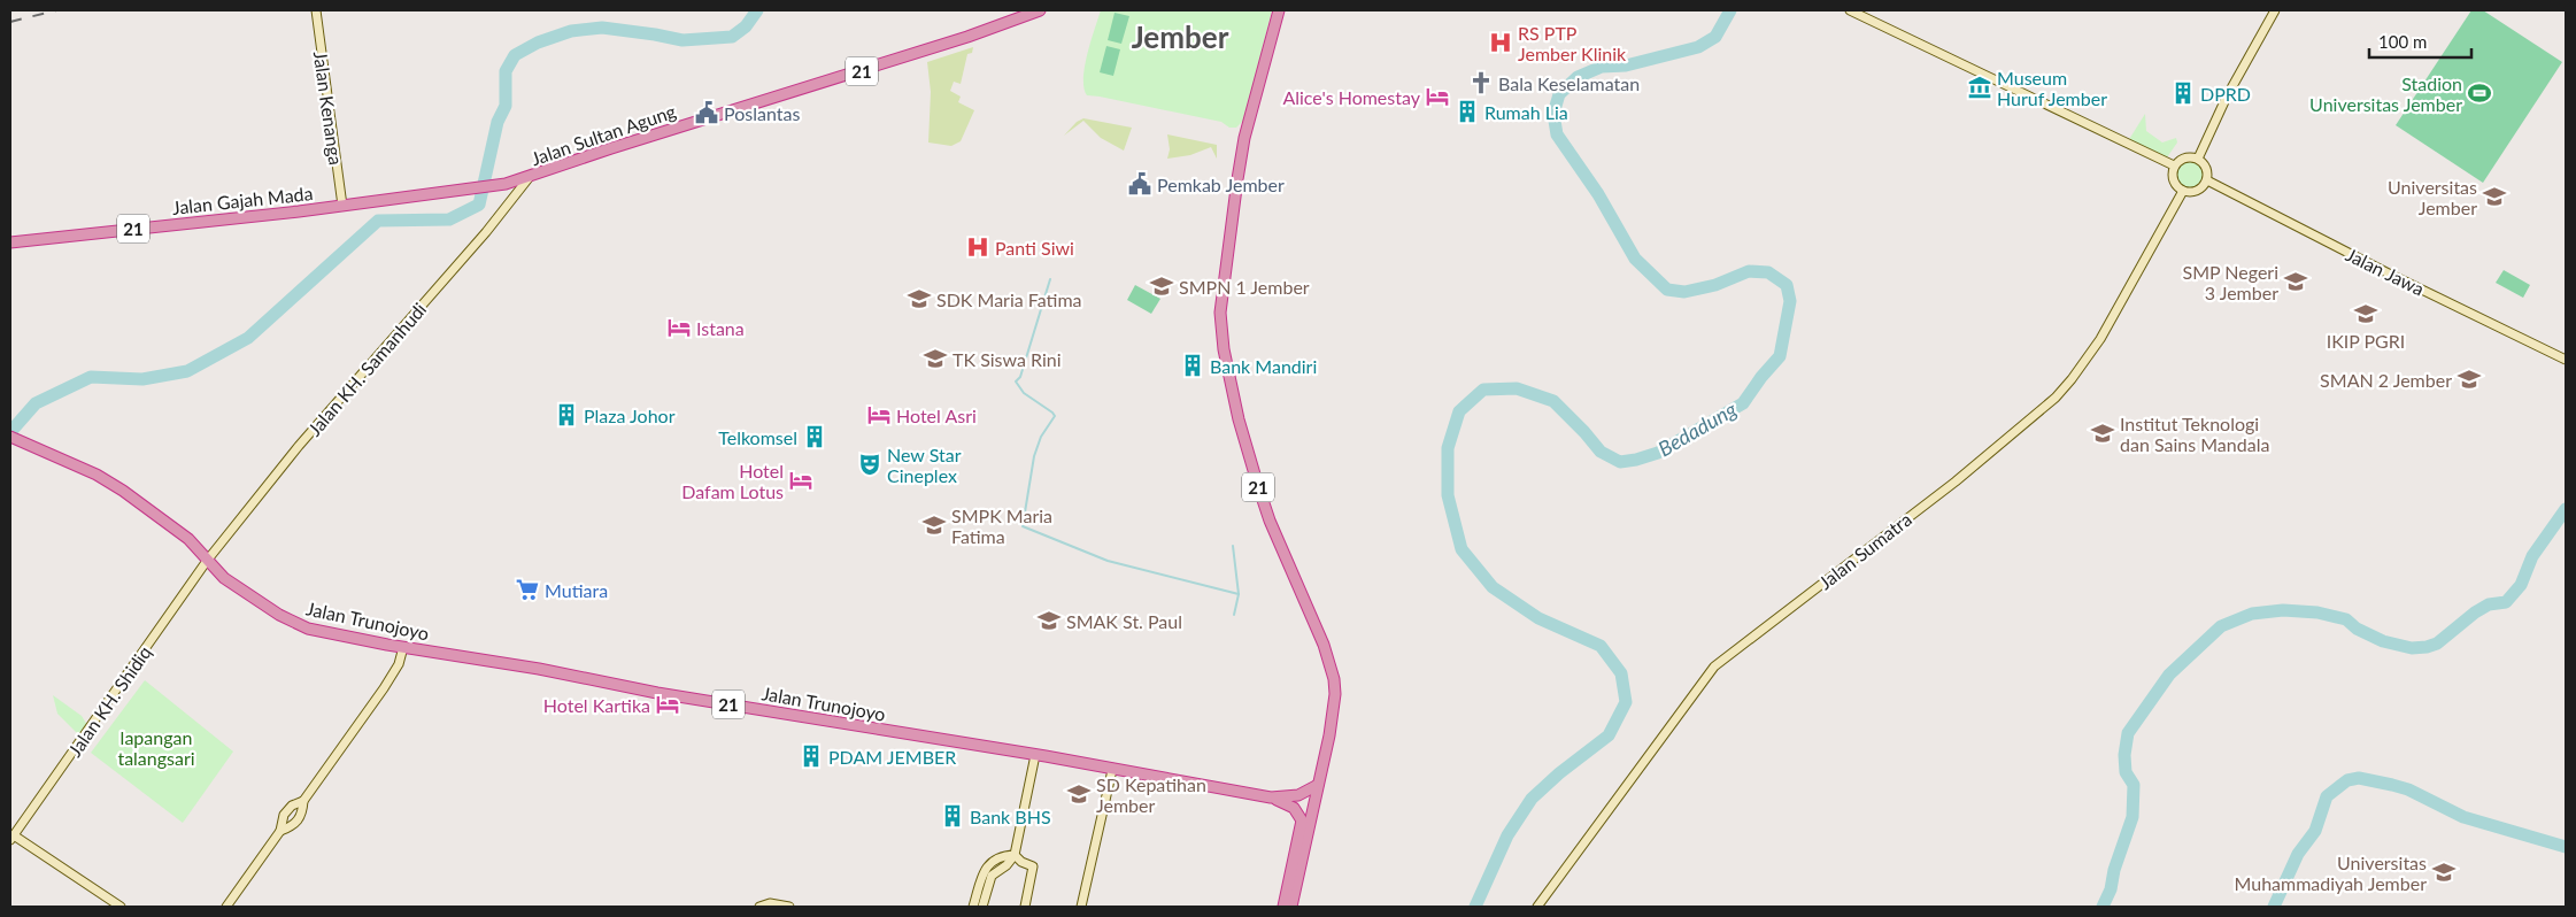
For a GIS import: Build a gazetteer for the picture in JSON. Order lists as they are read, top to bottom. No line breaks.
{"streets":{"highway":["21","Jalan Sultan Agung","Jalan Gajah Mada","Jalan Trunojoyo"],"main road":["Jalan Kenanga","Jalan Jawa","Jalan KH. Samanhudi","Jalan Sumatra","Jalan KH. Shidiq"]},"crossings":[["21","Jalan KH. Samanhudi"],["21","Jalan Trunojoyo"],["21","Jalan KH. Shidiq"],["Jalan Kenanga","Jalan Gajah Mada"],["Jalan Sultan Agung","Jalan Gajah Mada"],["Jalan Sultan Agung","Jalan KH. Samanhudi"],["Jalan Jawa","Jalan Sumatra"],["Jalan KH. Samanhudi","Jalan Trunojoyo"],["Jalan KH. Samanhudi","Jalan KH. Shidiq"],["Jalan Trunojoyo","Jalan KH. Shidiq"]],"districts":["Jember"],"water":["Bedadung"],"parks":["lapangan talangsari"],"places":{"hospital":["RS PTP Jember Klinik","Panti Siwi"],"church":["Bala Keselamatan"],"museum":["Museum Huruf Jember"],"building":["DPRD","Rumah Lia","Bank Mandiri","Plaza Johor","Telkomsel","PDAM JEMBER","Bank BHS"],"sports":["Stadion Universitas Jember"],"hotel":["Alice's Homestay","Istana","Hotel Asri","Hotel Dafam Lotus","Hotel Kartika"],"public building":["Poslantas","Pemkab Jember"],"school or university":["Universitas Jember","SMP Negeri 3 Jember","SMPN 1 Jember","SDK Maria Fatima","IKIP PGRI","TK Siswa Rini","SMAN 2 Jember","Institut Teknologi dan Sains Mandala","SMPK Maria Fatima","SMAK St. Paul","SD Kepatihan Jember","Universitas Muhammadiyah Jember"],"theatre":["New Star Cineplex"],"supermarket":["Mutiara"]},"scale_bar":"100 m"}
